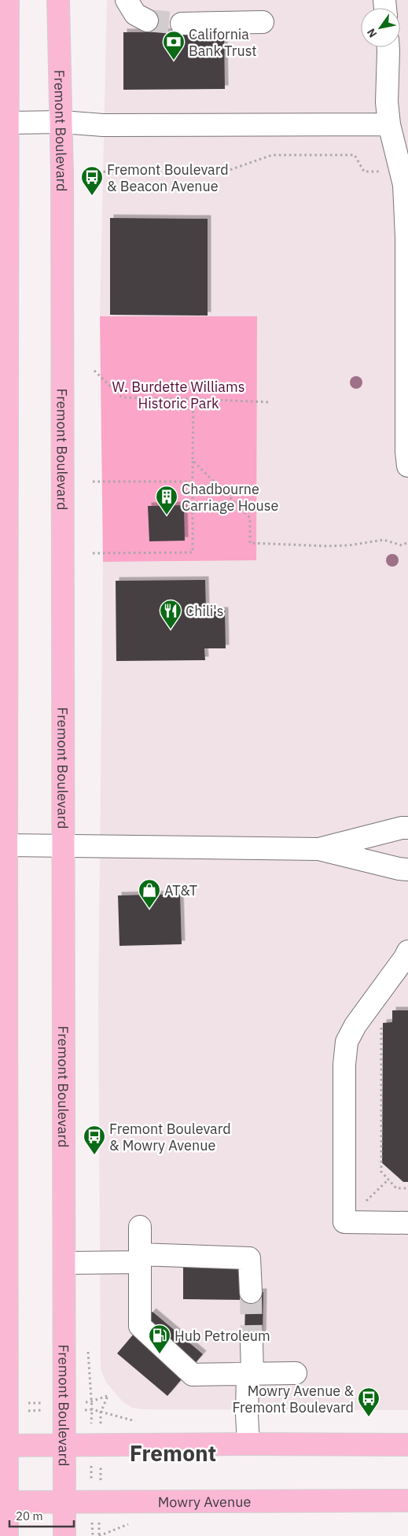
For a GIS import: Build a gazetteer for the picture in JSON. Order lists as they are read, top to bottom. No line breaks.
{"streets":{"main road":["Fremont Boulevard","Mowry Avenue"]},"crossings":[["Fremont Boulevard","Mowry Avenue"]],"districts":["Fremont"],"parks":["W. Burdette Williams Historic Park"],"places":{"bank":["California Bank Trust"],"bus stop":["Fremont Boulevard & Beacon Avenue","Fremont Boulevard & Mowry Avenue","Mowry Avenue & Fremont Boulevard"],"building":["Chadbourne Carriage House"],"restaurant":["Chili's"],"shop":["AT&T"],"fuel station":["Hub Petroleum"]},"scale_bar":"20 m","north":"bottom left"}
